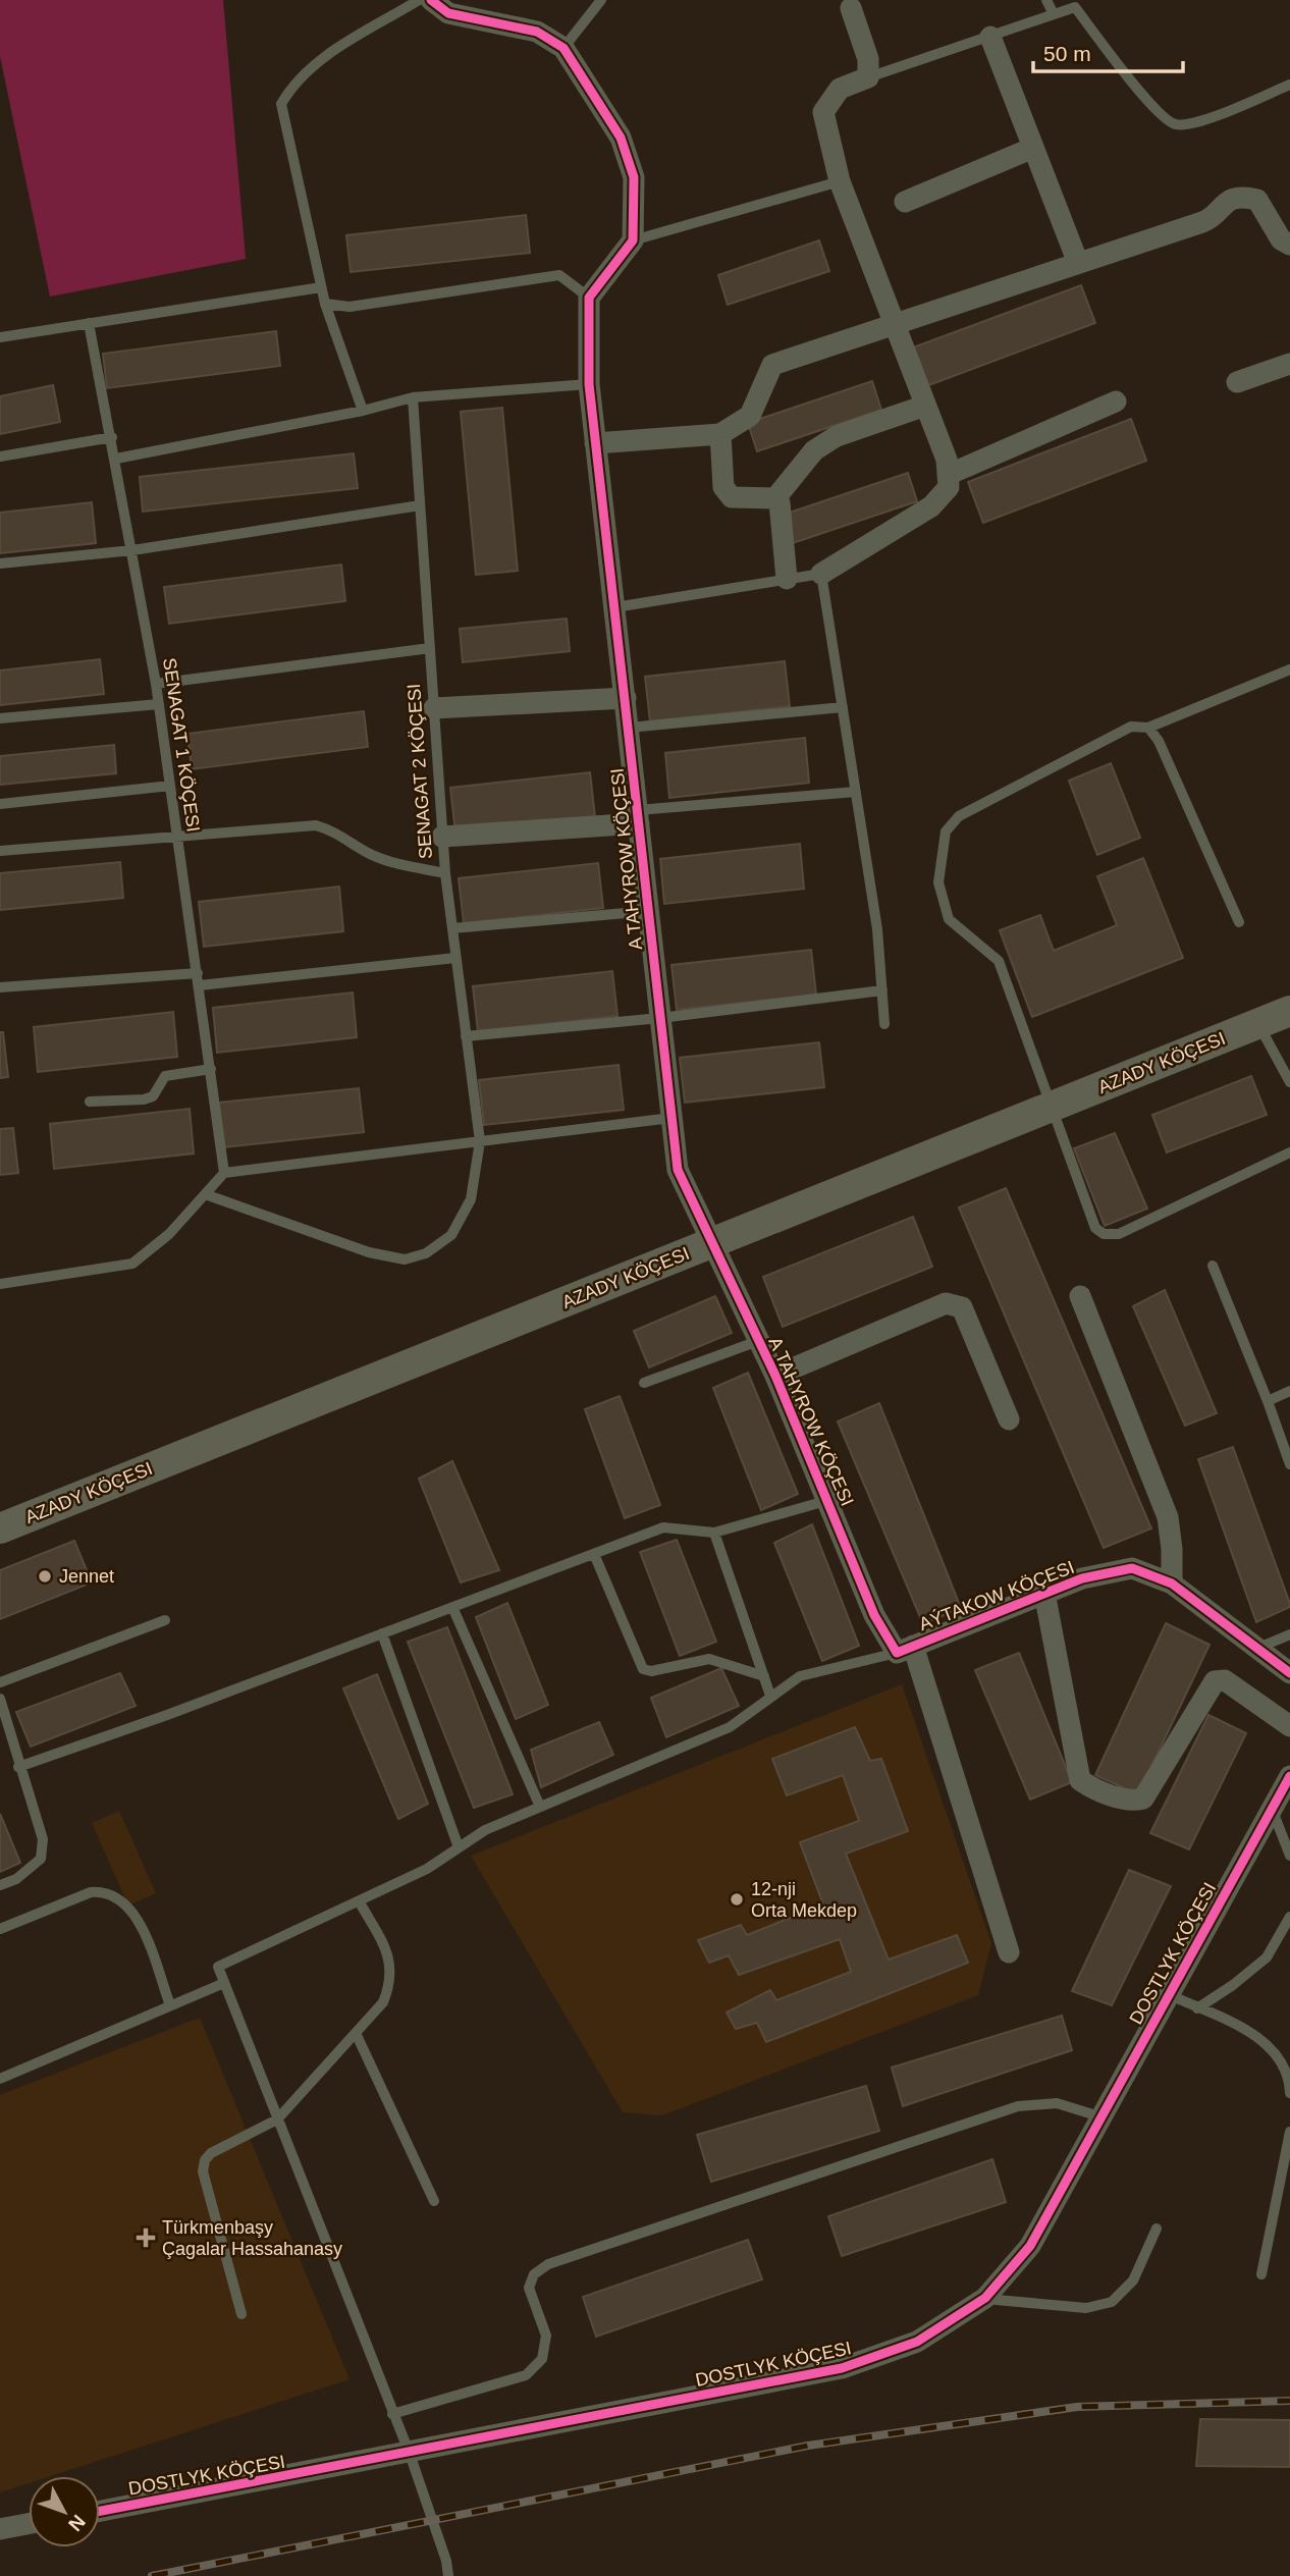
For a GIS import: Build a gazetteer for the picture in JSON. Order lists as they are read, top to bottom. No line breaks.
{"streets":{"main road":["AZADY KÖÇESI"],"street":["A TAHYROW KÖÇESI","AÝTAKOW KÖÇESI","DOSTLYK KÖÇESI"],"lane":["SENAGAT 1 KÖÇESI","SENAGAT 2 KÖÇESI"]},"crossings":[["A TAHYROW KÖÇESI","AZADY KÖÇESI"],["A TAHYROW KÖÇESI","AÝTAKOW KÖÇESI"]],"places":{"other":["Jennet","12-nji Orta Mekdep"],"health":["Türkmenbaşy Çagalar Hassahanasy"]},"scale_bar":"50 m","north":"bottom right"}
